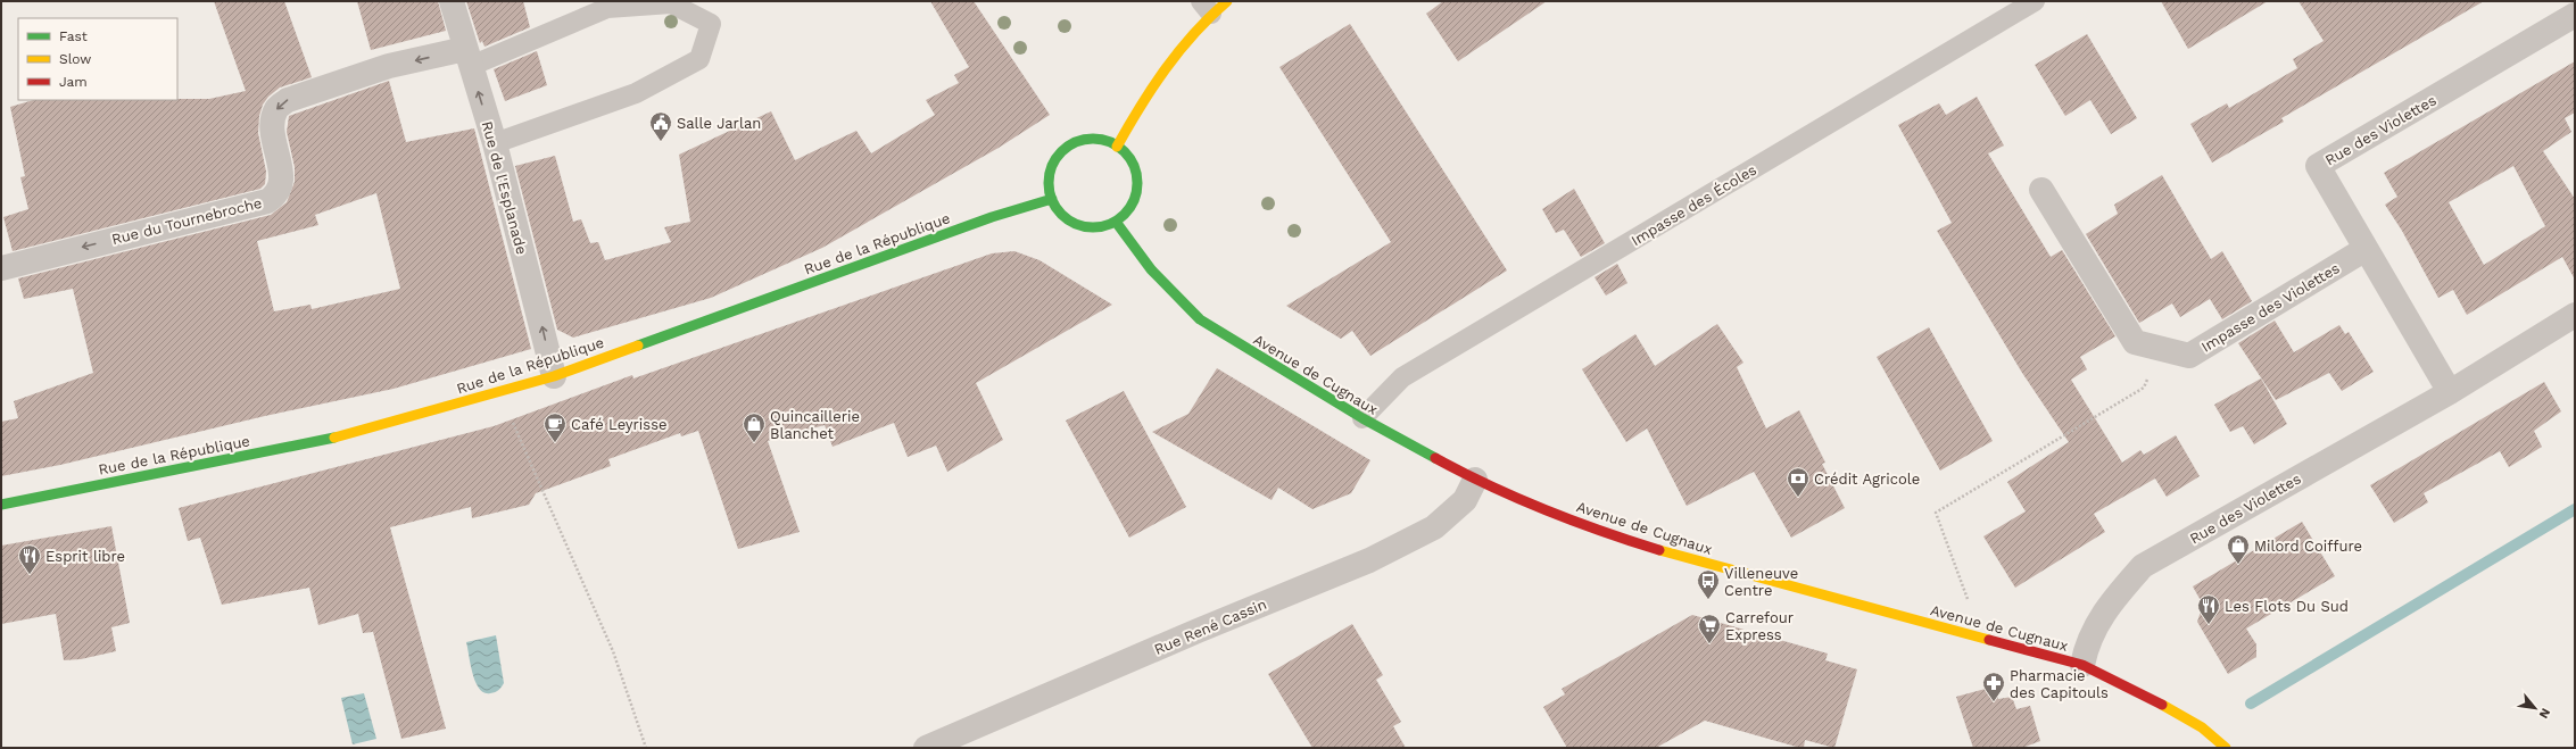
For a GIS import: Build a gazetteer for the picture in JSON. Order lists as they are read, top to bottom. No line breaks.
{"streets":{"street":["Rue des Violettes","Rue de l'Esplanade","Rue du Tournebroche","Rue de la République","Impasse des Violettes","Avenue de Cugnaux","Rue René Cassin"],"lane":["Impasse des Écoles"]},"crossings":[["Rue des Violettes","Impasse des Violettes"],["Rue des Violettes","Avenue de Cugnaux"],["Rue de l'Esplanade","Rue du Tournebroche"],["Rue de l'Esplanade","Rue de la République"],["Impasse des Écoles","Avenue de Cugnaux"],["Rue de la République","Avenue de Cugnaux"],["Avenue de Cugnaux","Rue René Cassin"]],"one_way":["Rue de l'Esplanade","Rue du Tournebroche"],"places":{"public building":["Salle Jarlan"],"cafe":["Café Leyrisse"],"shop":["Quincaillerie Blanchet","Milord Coiffure"],"bank":["Crédit Agricole"],"restaurant":["Esprit libre","Les Flots Du Sud"],"bus stop":["Villeneuve Centre"],"supermarket":["Carrefour Express"],"pharmacy":["Pharmacie des Capitouls"]},"legend":["Fast","Slow","Jam"],"north":"bottom right"}
